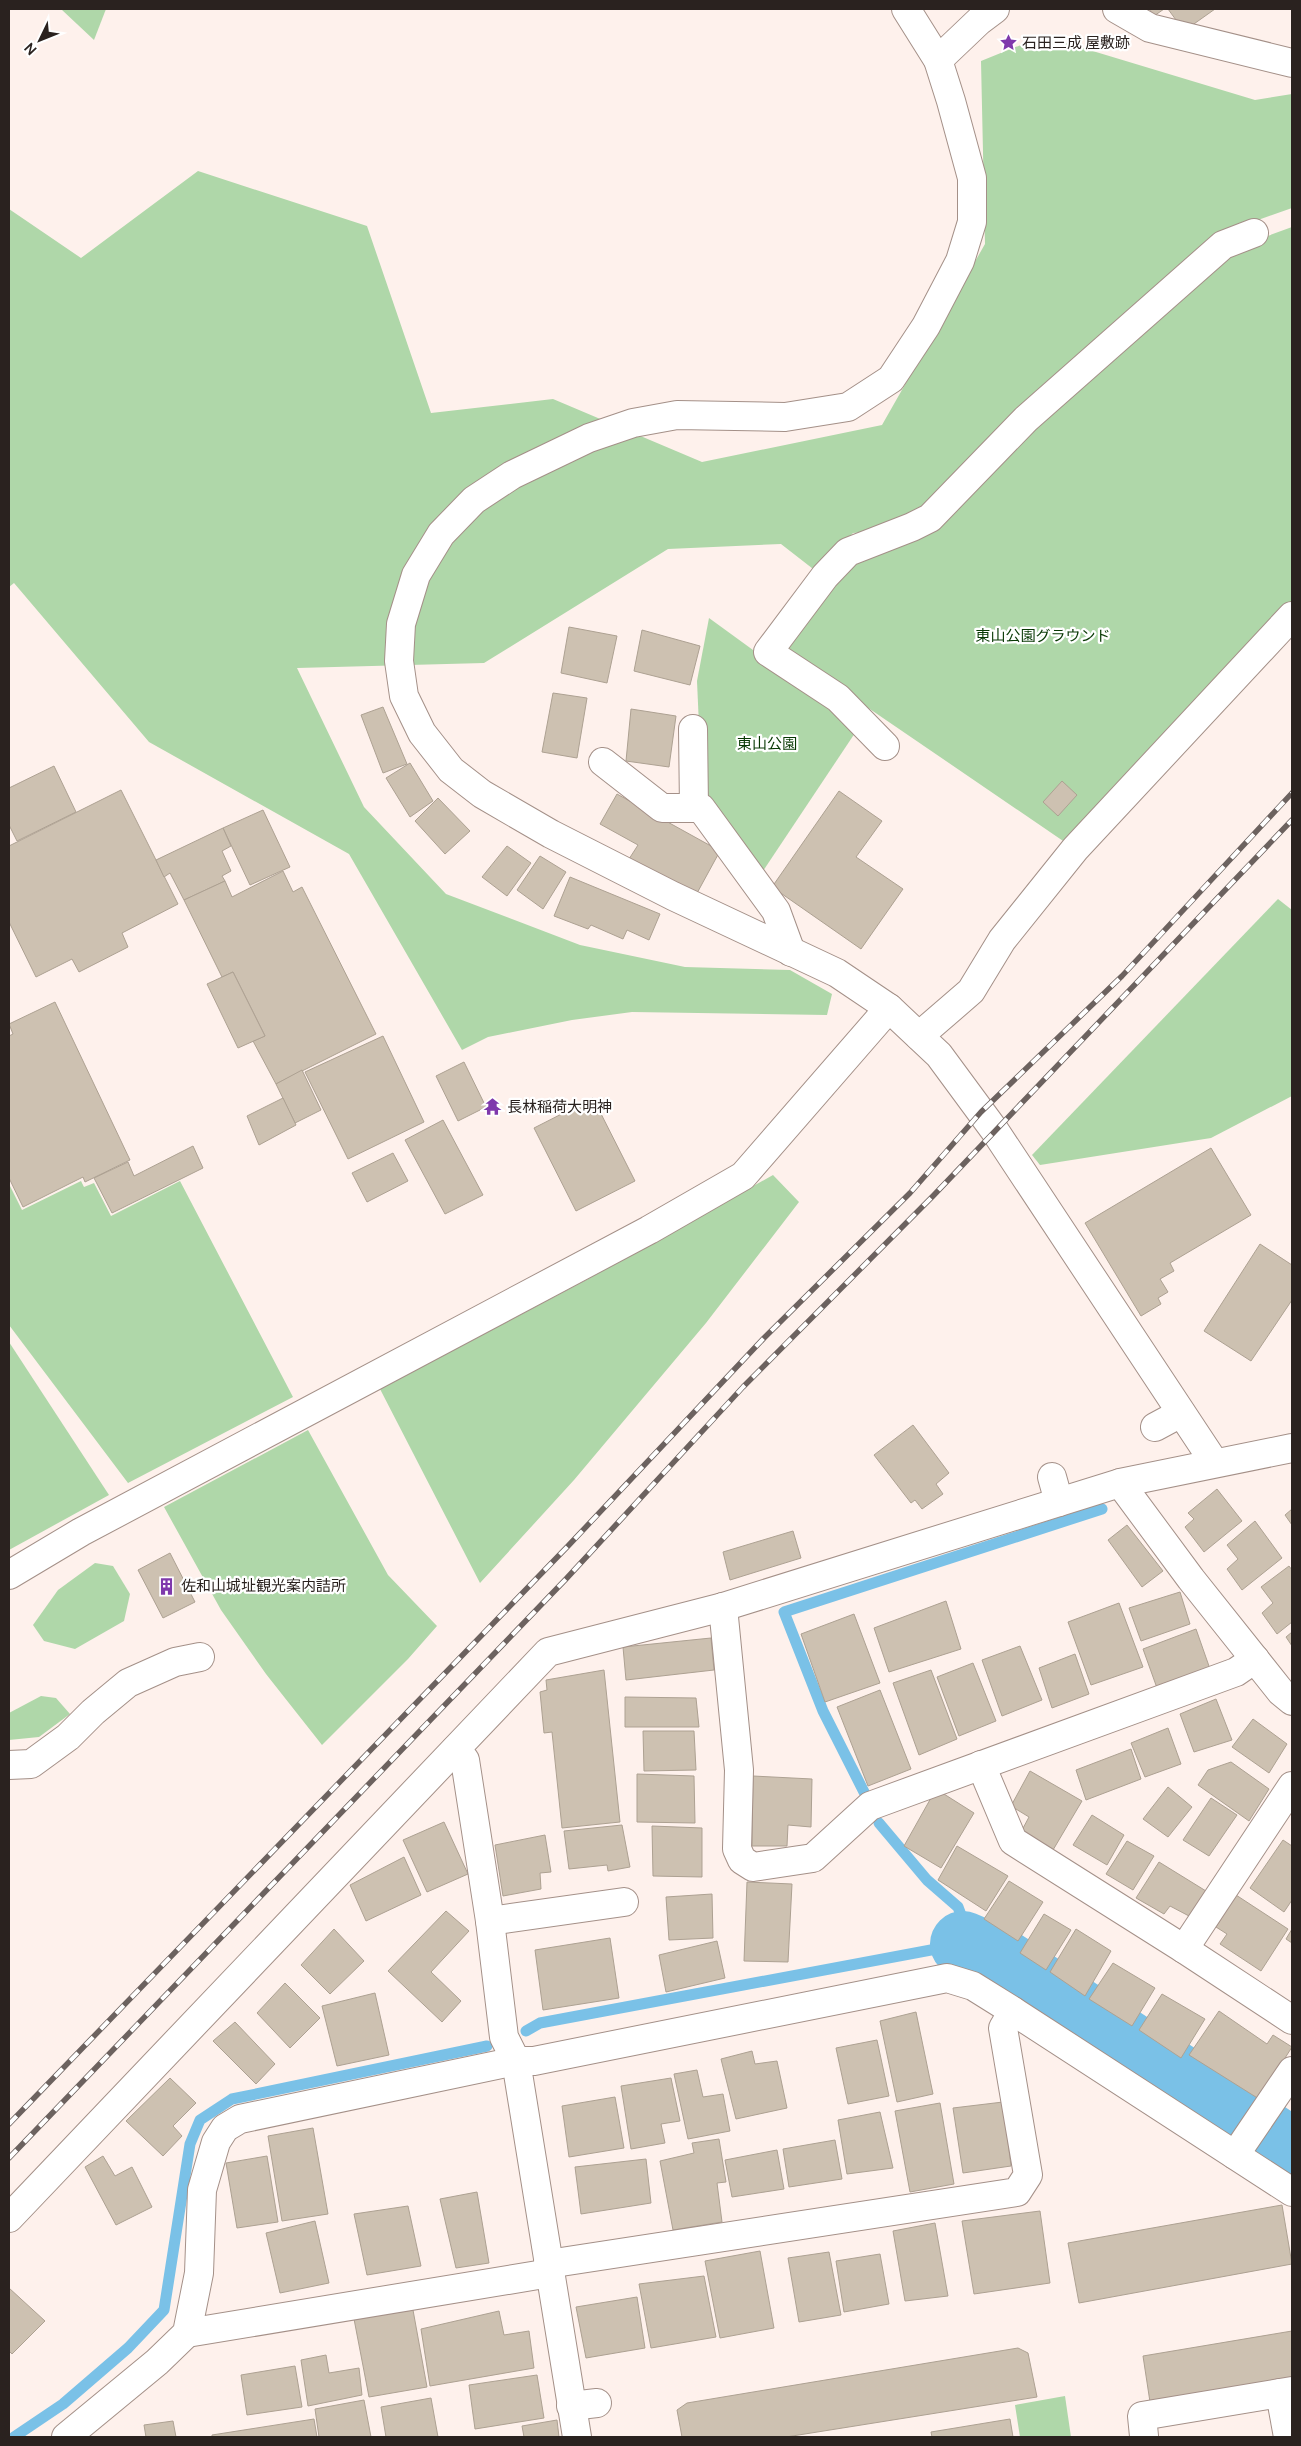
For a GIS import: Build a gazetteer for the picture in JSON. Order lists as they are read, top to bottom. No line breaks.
{"parks":["東山公園グラウンド","東山公園"],"places":{"place":["石田三成 屋敷跡"],"temple":["長林稲荷大明神"],"building":["佐和山城址観光案内詰所"]},"north":"bottom left"}
